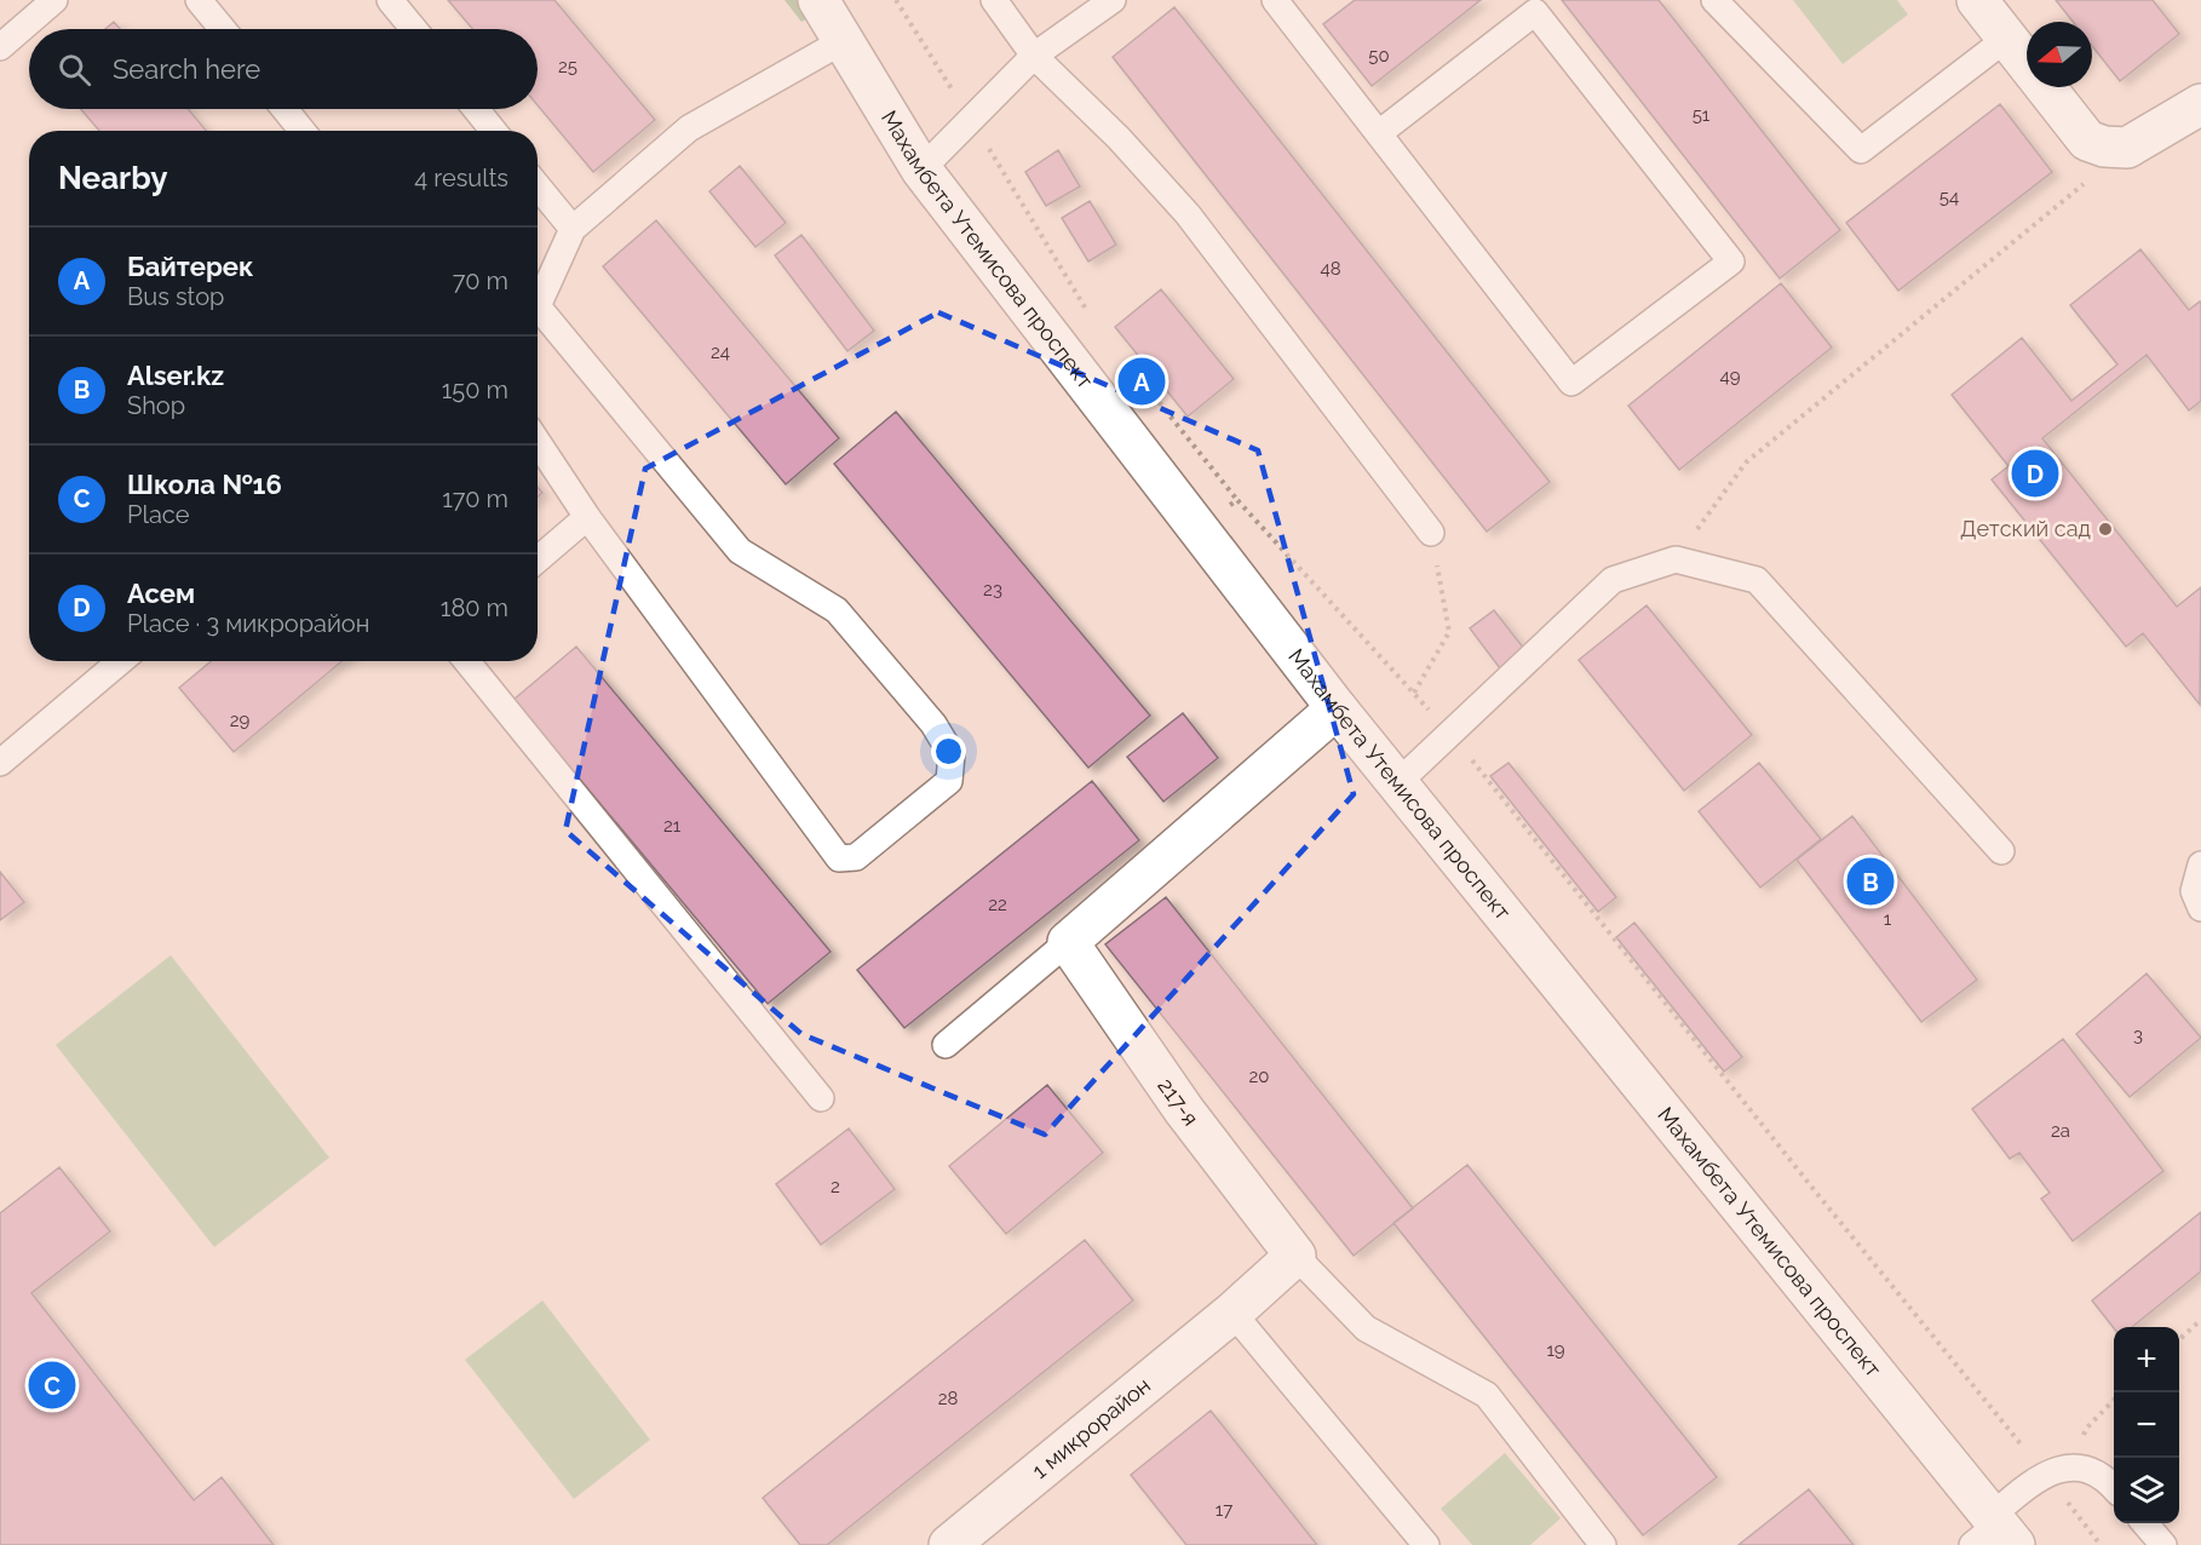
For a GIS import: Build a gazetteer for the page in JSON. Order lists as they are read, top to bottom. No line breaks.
{"streets":{"street":["Махамбета Утемисова проспект","217-я","1 микрорайон"]},"crossings":[["217-я","1 микрорайон"]],"places":["Детский сад"],"house_numbers":["50","25","51","54","48","24","49","23","29","21","22","1","3","20","2а","2","19","28","17"],"north":"left","page":{"search":"Search here","heading":["Nearby","4 results"],"list":[{"mark":"A","name":"Байтерек","note":"Bus stop","value":"70 m"},{"mark":"B","name":"Alser.kz","note":"Shop","value":"150 m"},{"mark":"C","name":"Школа №16","note":"Place","value":"170 m"},{"mark":"D","name":"Асем","note":"Place · 3 микрорайон","value":"180 m"}],"pins":["A","D","B","C"],"map_buttons":["+","−"]}}
